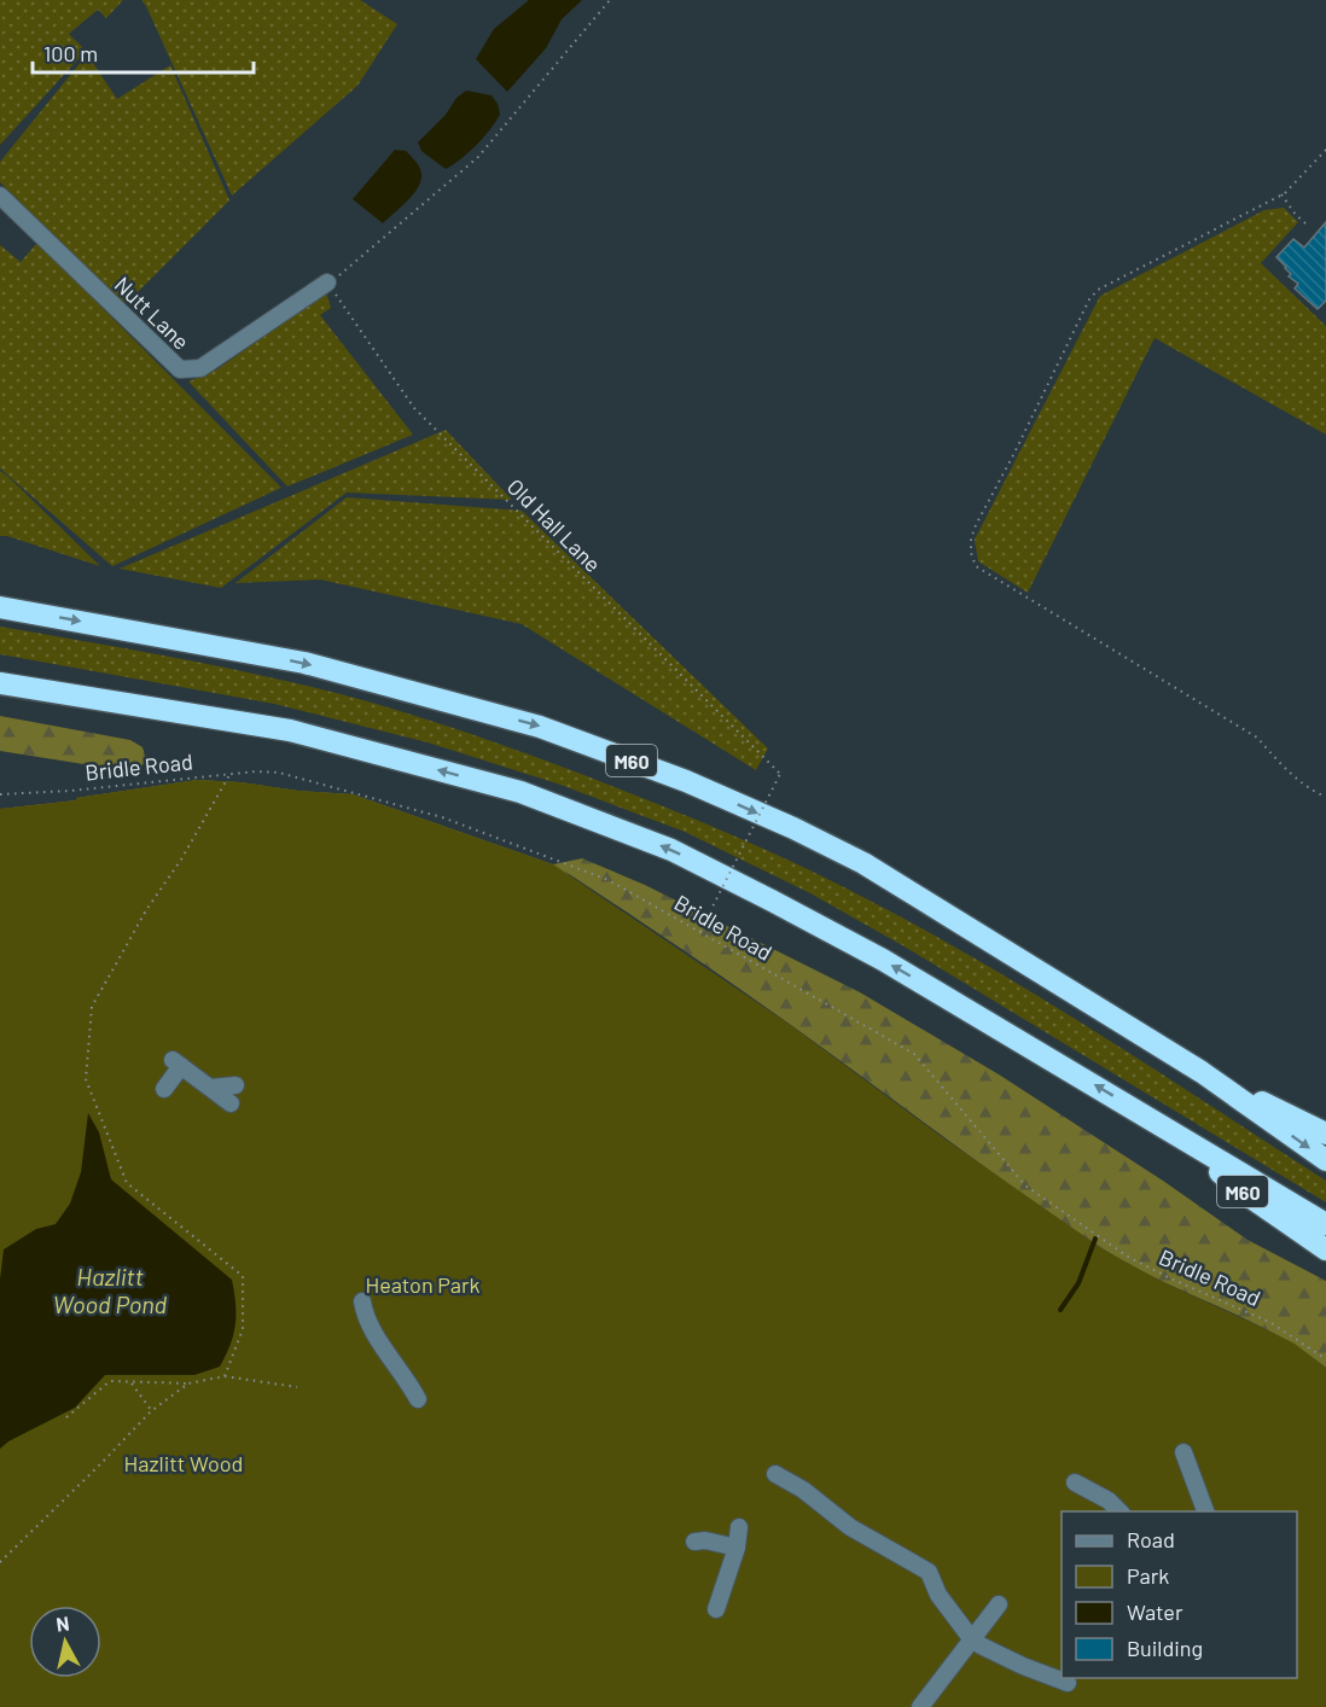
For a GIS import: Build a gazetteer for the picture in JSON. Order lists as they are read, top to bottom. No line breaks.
{"streets":{"highway":["M60"],"street":["Nutt Lane"],"path":["Old Hall Lane","Bridle Road"]},"crossings":[["Nutt Lane","Old Hall Lane"],["Old Hall Lane","Bridle Road"]],"water":["Hazlitt Wood Pond"],"parks":["Heaton Park","Hazlitt Wood"],"legend":["Road","Park","Water","Building"],"scale_bar":"100 m","north":"top"}
